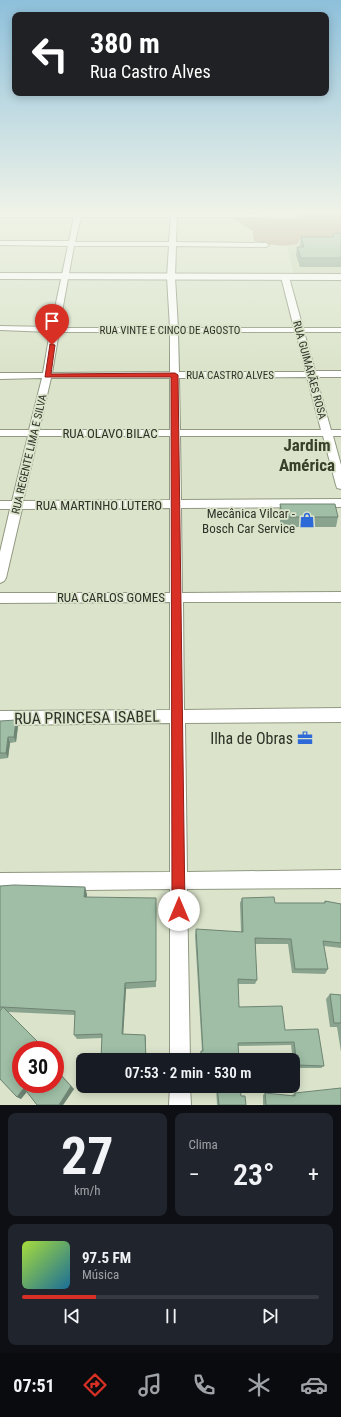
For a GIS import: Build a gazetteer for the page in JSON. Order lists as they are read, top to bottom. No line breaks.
{"streets":{"street":["RUA VINTE E CINCO DE AGOSTO","RUA GUIMARÃES ROSA","RUA CASTRO ALVES","RUA OLAVO BILAC","RUA REGENTE LIMA E SILVA","RUA MARTINHO LUTERO","RUA CARLOS GOMES","RUA PRINCESA ISABEL"]},"crossings":[["RUA VINTE E CINCO DE AGOSTO","RUA GUIMARÃES ROSA"],["RUA VINTE E CINCO DE AGOSTO","RUA REGENTE LIMA E SILVA"],["RUA GUIMARÃES ROSA","RUA CASTRO ALVES"],["RUA GUIMARÃES ROSA","RUA OLAVO BILAC"],["RUA CASTRO ALVES","RUA REGENTE LIMA E SILVA"],["RUA OLAVO BILAC","RUA REGENTE LIMA E SILVA"],["RUA REGENTE LIMA E SILVA","RUA MARTINHO LUTERO"]],"districts":["Jardim América"],"places":{"shop":["Mecânica Vilcar - Bosch Car Service"],"office":["Ilha de Obras"]},"page":{"turn":["380 m","Rua Castro Alves"],"limit":"30","trip":"07:53 · 2 min · 530 m","tile":[["27","km/h"],"Clima"],"heat":["−","23°","+"],"song":["97.5 FM","Música"],"tabs":"07:51"}}
